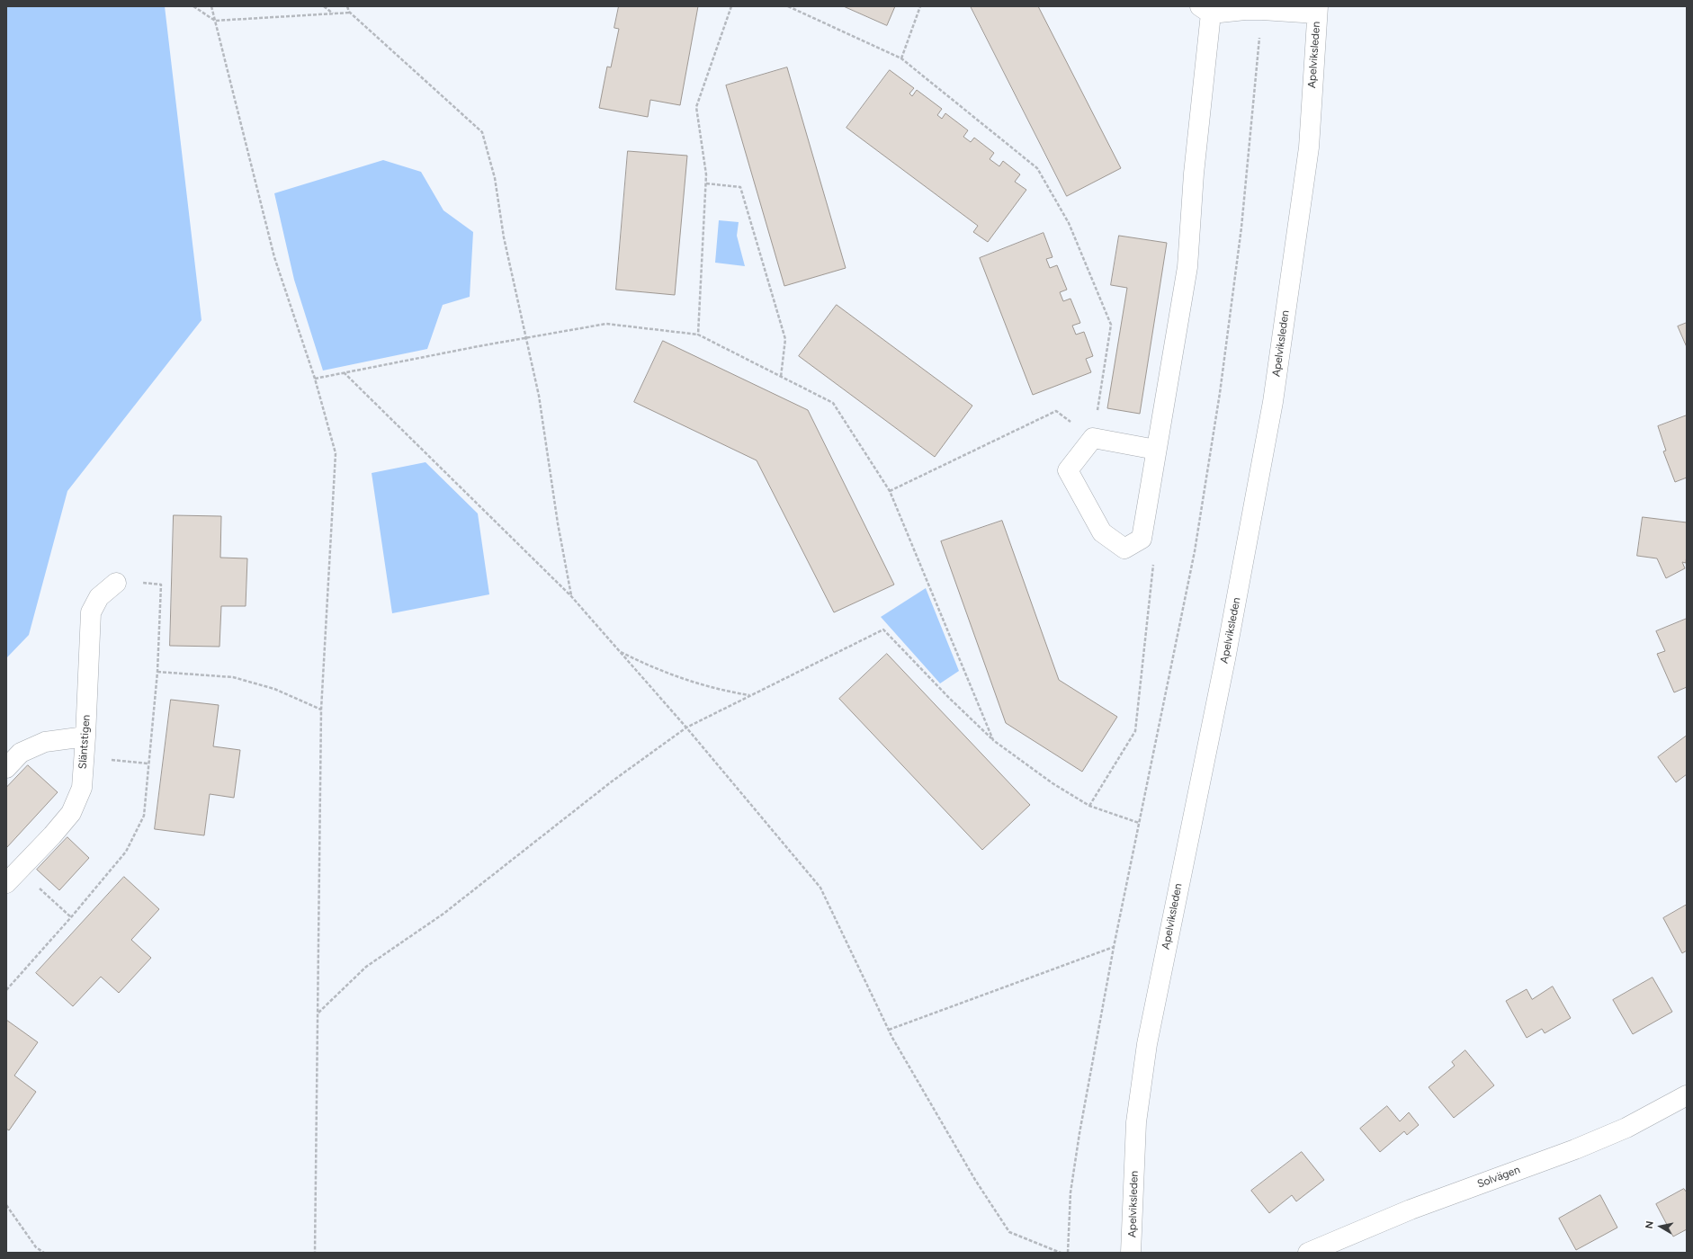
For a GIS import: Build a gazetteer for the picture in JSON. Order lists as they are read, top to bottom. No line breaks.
{"streets":{"street":["Apelviksleden","Släntstigen","Solvägen"]},"north":"left"}
